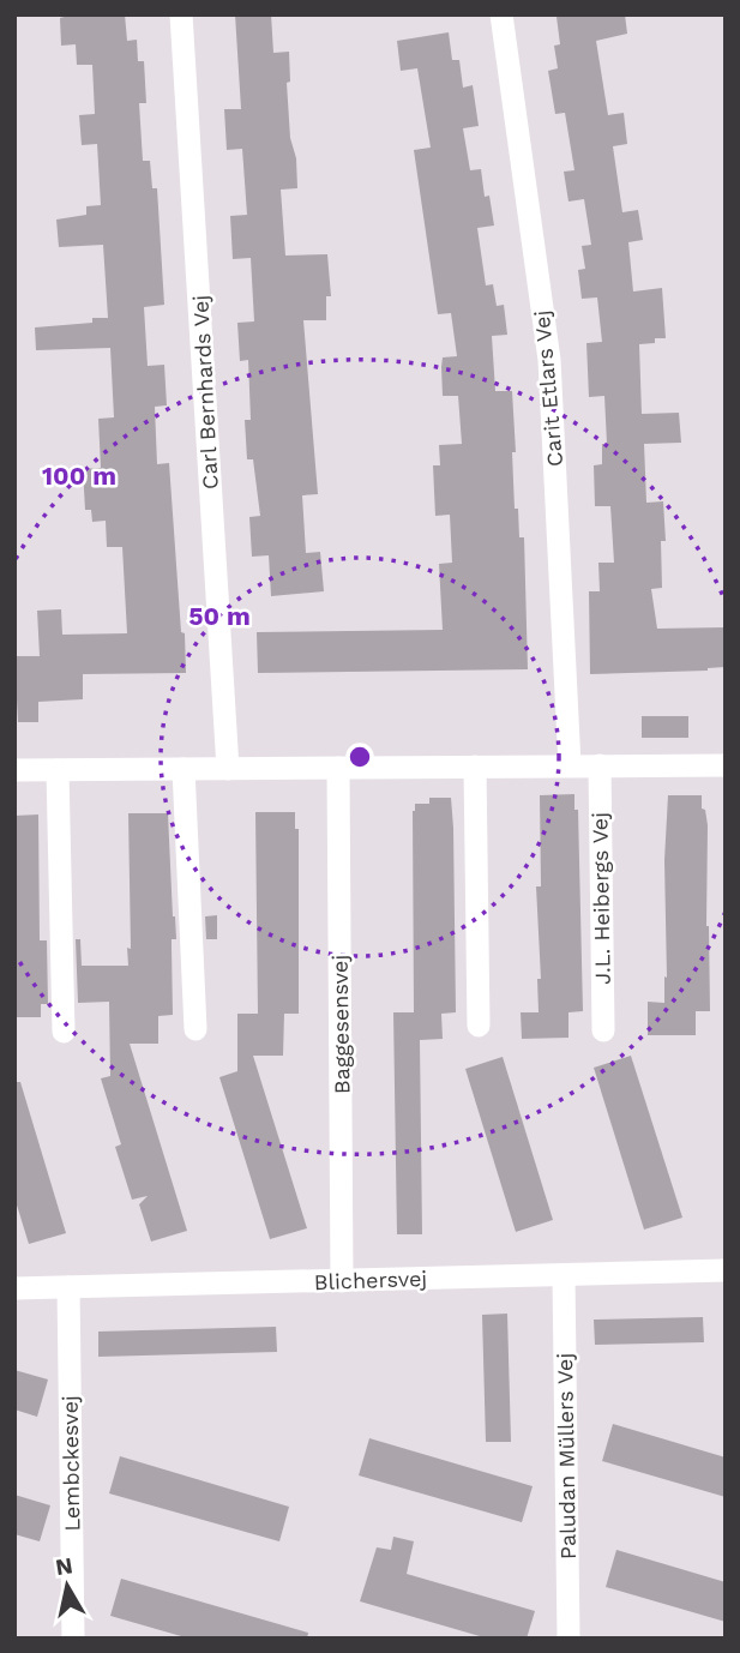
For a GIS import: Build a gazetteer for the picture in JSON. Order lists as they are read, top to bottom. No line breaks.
{"streets":{"street":["Carit Etlars Vej","Carl Bernhards Vej","J.L. Heibergs Vej","Baggesensvej","Blichersvej","Paludan Müllers Vej","Lembckesvej"]},"crossings":[["Baggesensvej","Blichersvej"],["Blichersvej","Paludan Müllers Vej"],["Blichersvej","Lembckesvej"]],"north":"top","rings":["100 m","50 m"]}
